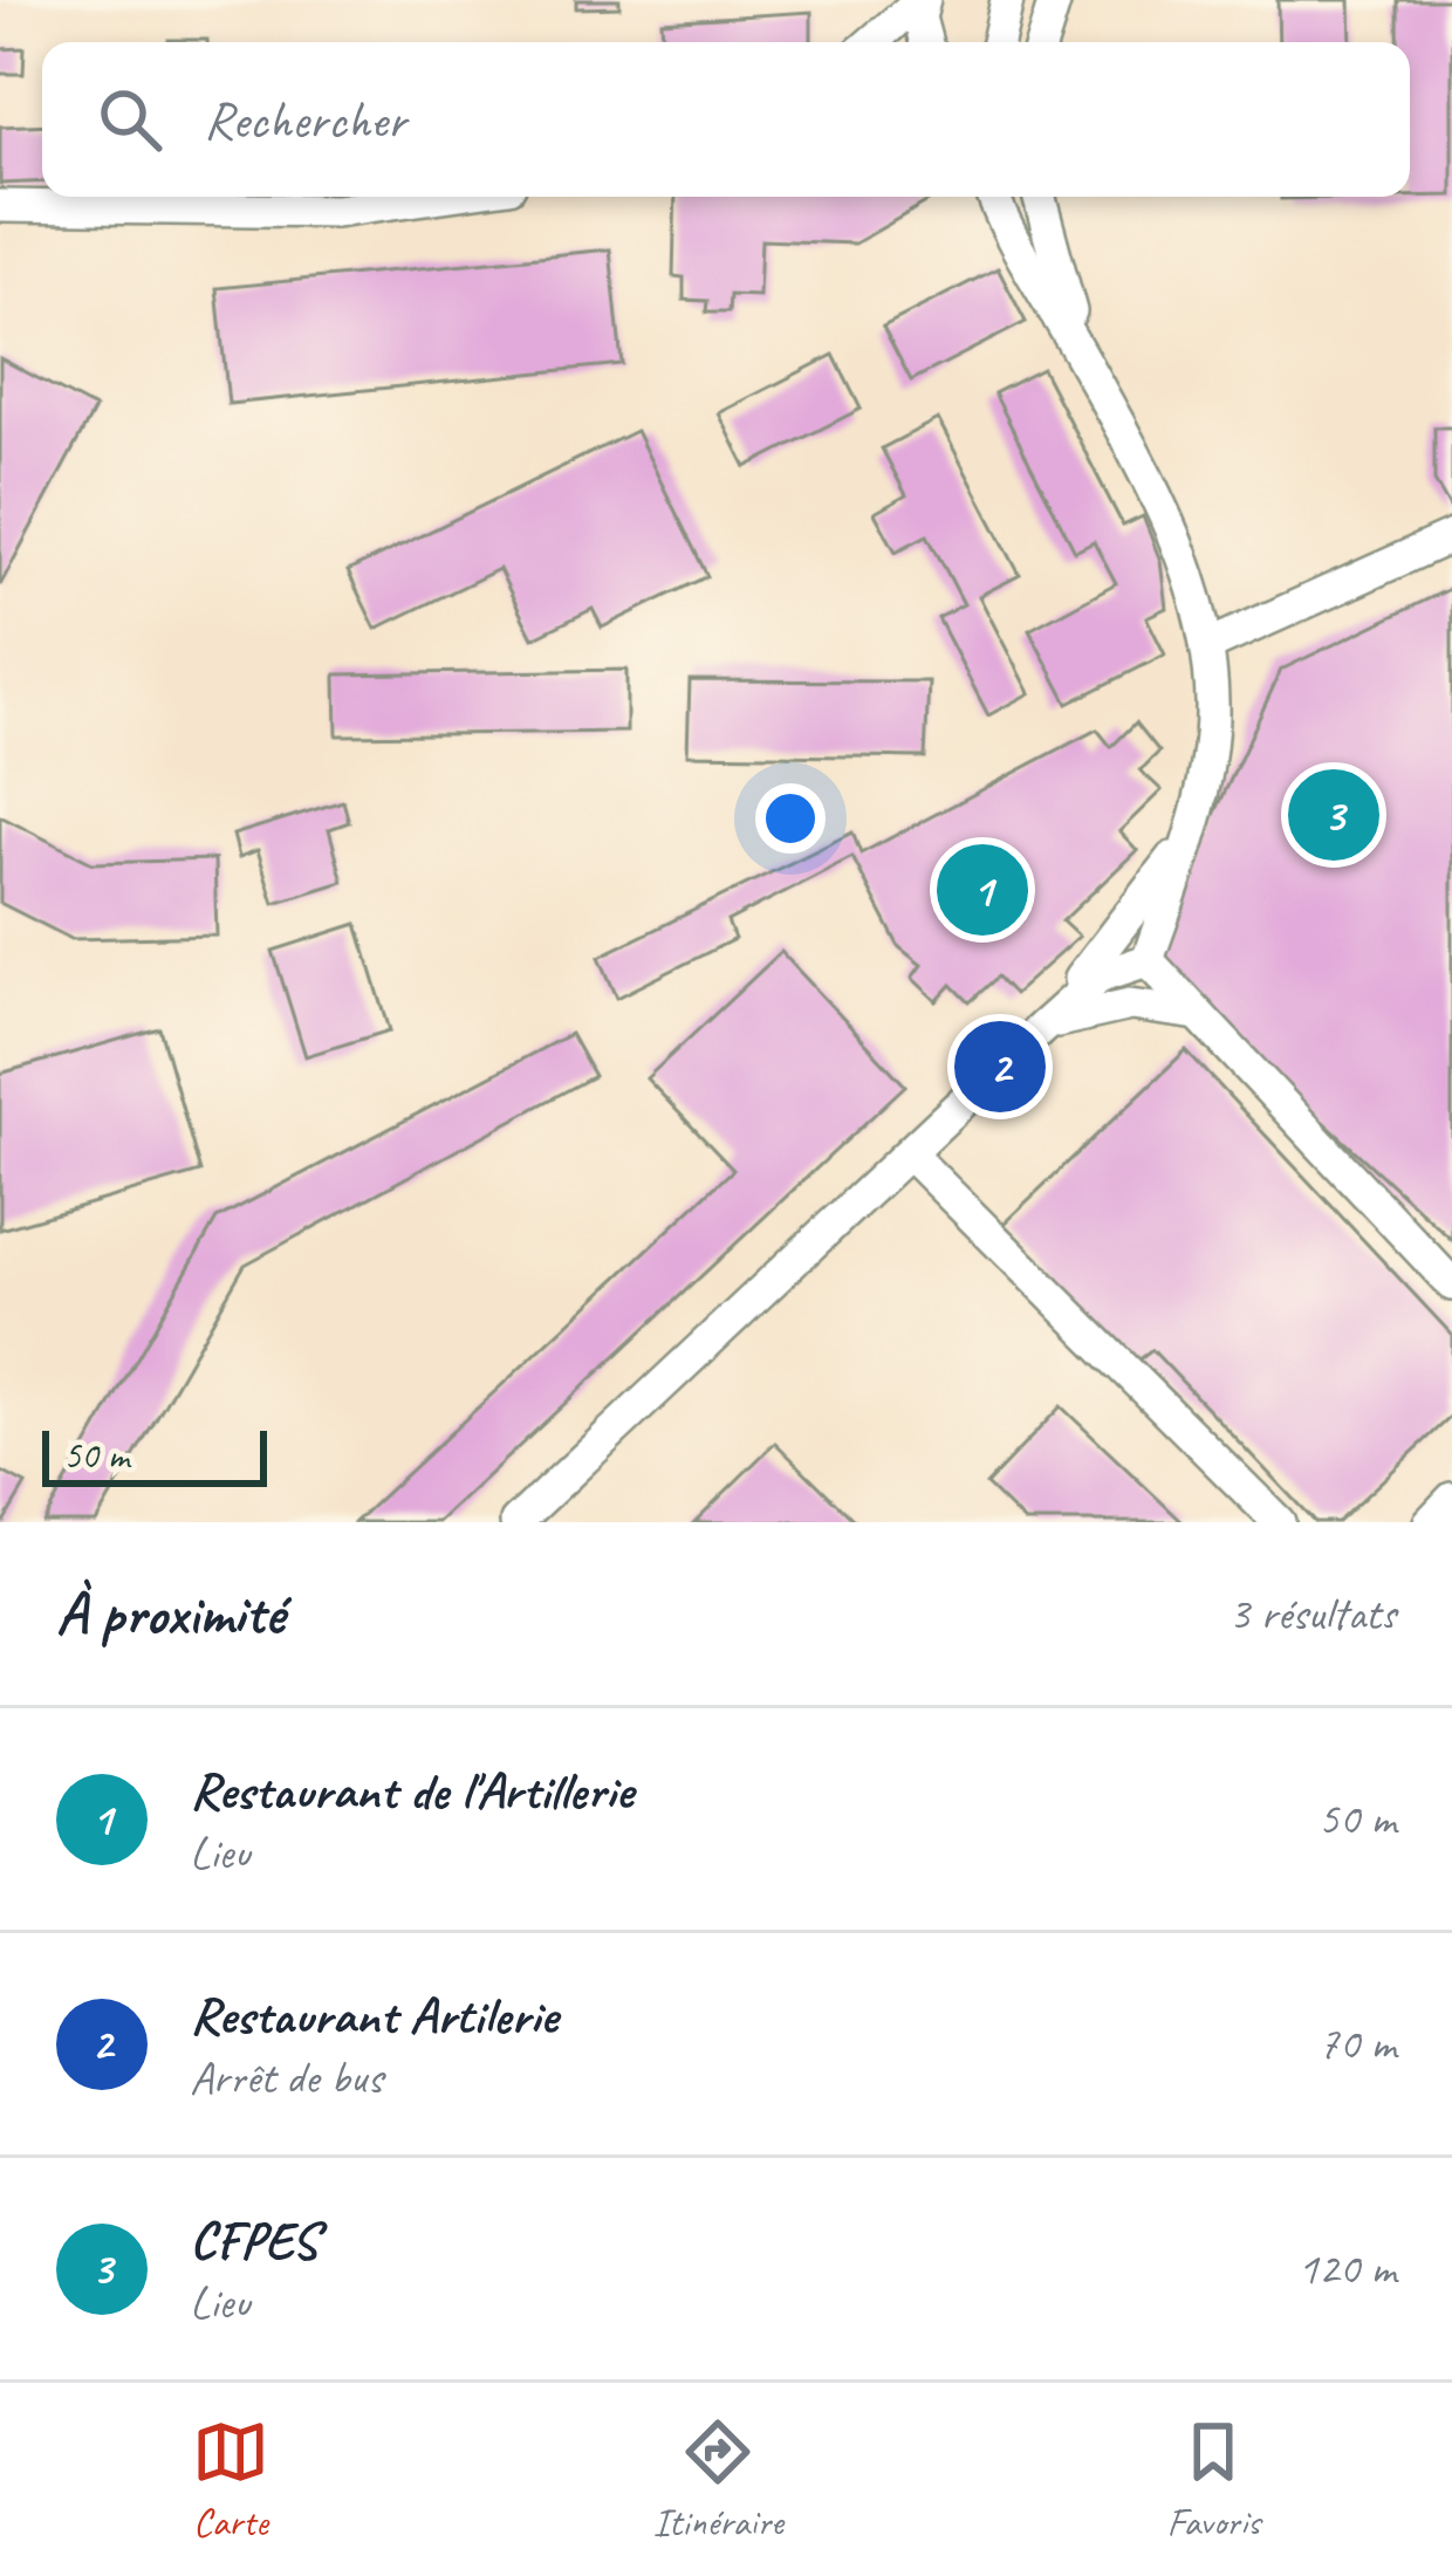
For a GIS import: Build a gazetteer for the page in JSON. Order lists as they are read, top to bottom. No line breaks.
{"scale_bar":"50 m","page":{"search":"Rechercher","pins":["3","1","2"],"scale":"50 m","heading":["À proximité","3 résultats"],"list":[{"mark":"1","name":"Restaurant de l'Artillerie","note":"Lieu","value":"50 m"},{"mark":"2","name":"Restaurant Artilerie","note":"Arrêt de bus","value":"70 m"},{"mark":"3","name":"CFPES","note":"Lieu","value":"120 m"}],"nav":["Carte","Itinéraire","Favoris"]}}
